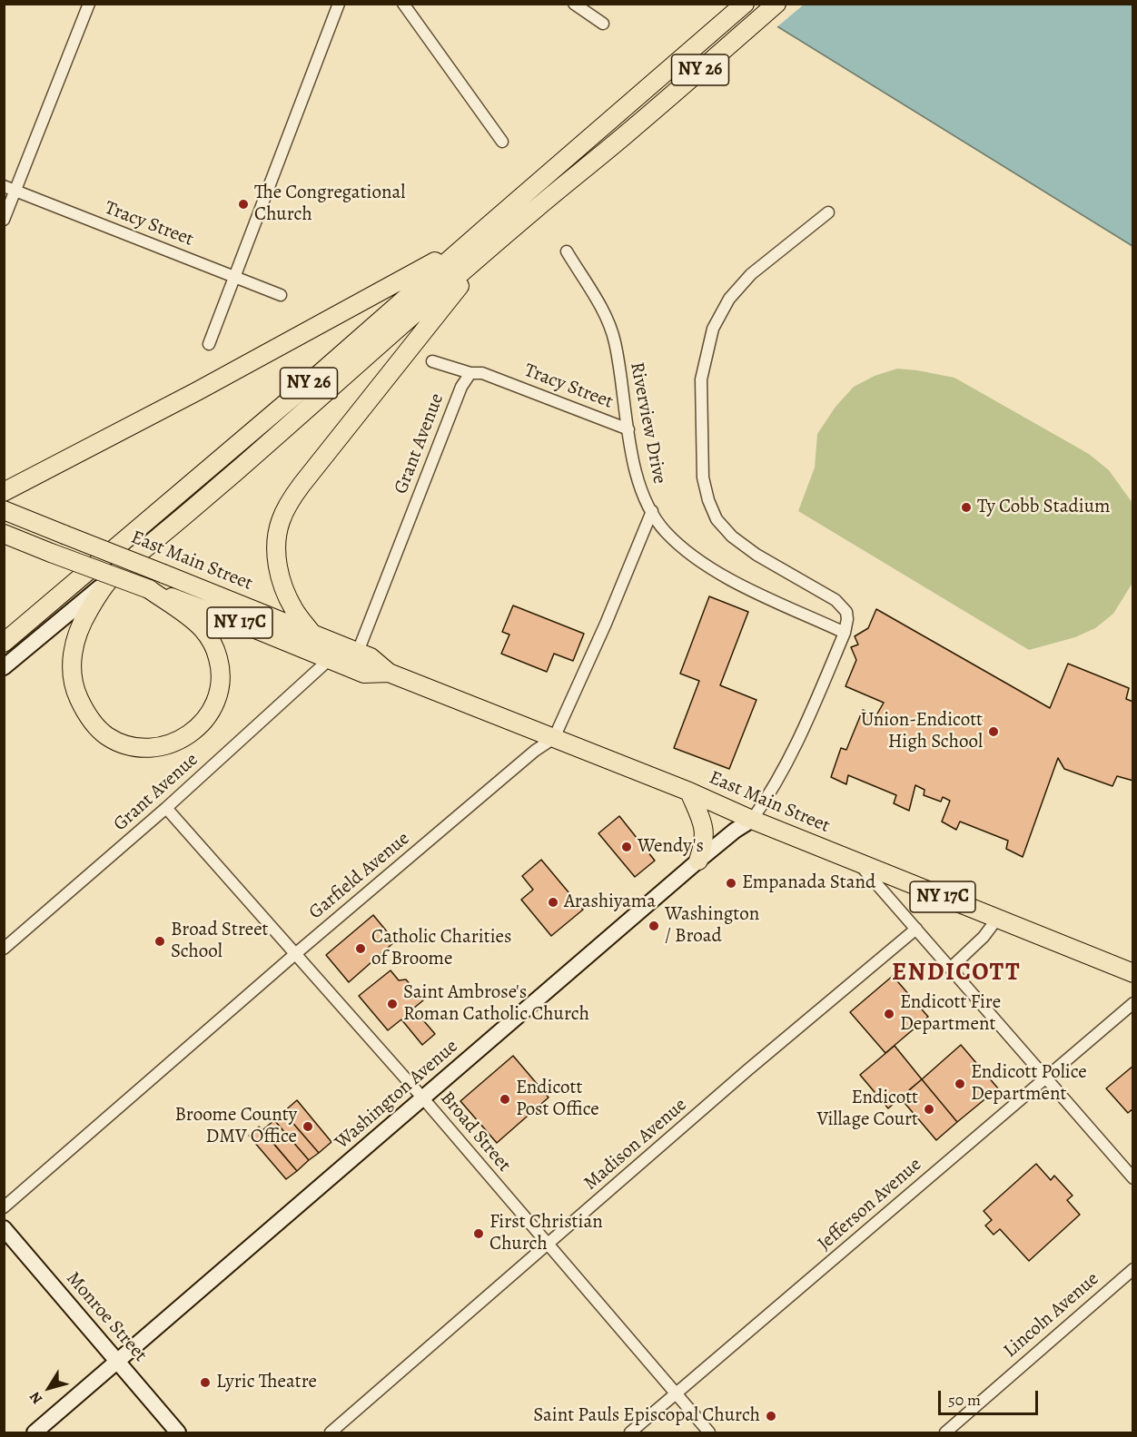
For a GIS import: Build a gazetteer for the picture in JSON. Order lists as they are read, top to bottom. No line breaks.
{"streets":{"main road":["NY 26","East Main Street","NY 17C"],"street":["Tracy Street","Riverview Drive","Grant Avenue","Garfield Avenue","Washington Avenue","Broad Street","Madison Avenue","Jefferson Avenue","Lincoln Avenue","Monroe Street"]},"crossings":[["NY 26","East Main Street"],["Tracy Street","Riverview Drive"],["Tracy Street","Grant Avenue"],["Riverview Drive","Washington Avenue"],["Grant Avenue","East Main Street"],["Grant Avenue","Broad Street"],["East Main Street","Garfield Avenue"],["East Main Street","Washington Avenue"],["Garfield Avenue","Broad Street"],["Washington Avenue","Broad Street"],["Washington Avenue","Monroe Street"],["Broad Street","Madison Avenue"],["Broad Street","Jefferson Avenue"]],"districts":["ENDICOTT"],"places":["The Congregational Church","Ty Cobb Stadium","Union-Endicott High School","Wendy's","Empanada Stand","Arashiyama","Washington / Broad","Broad Street School","Catholic Charities of Broome","Saint Ambrose's Roman Catholic Church","Endicott Fire Department","Endicott Police Department","Endicott Post Office","Endicott Village Court","Broome County DMV Office","First Christian Church","Lyric Theatre","Saint Pauls Episcopal Church"],"scale_bar":"50 m","north":"bottom left"}
